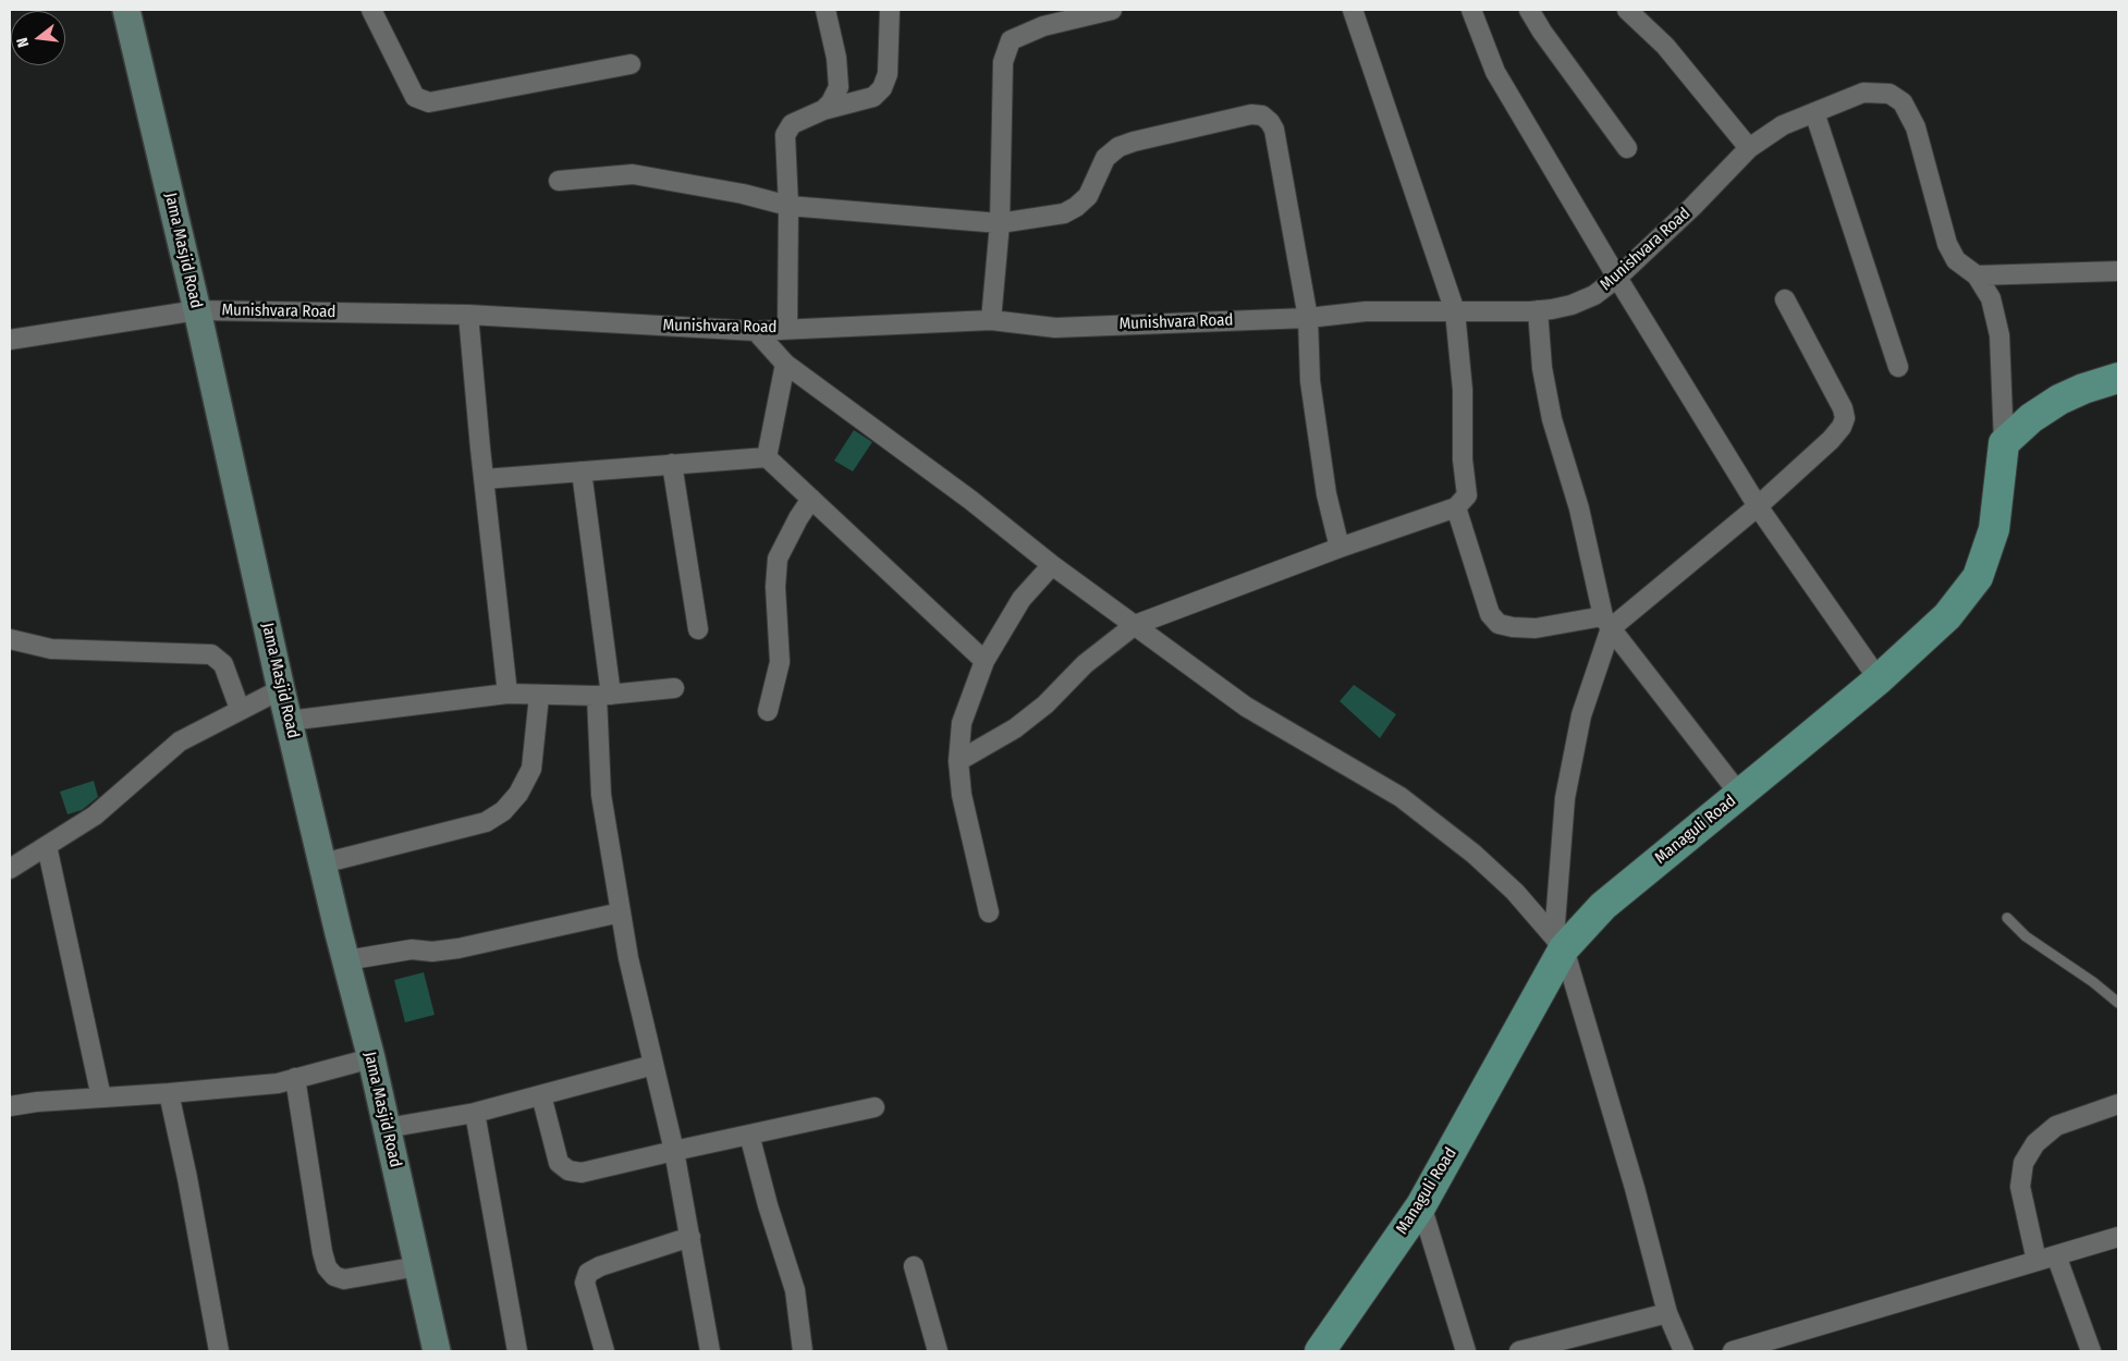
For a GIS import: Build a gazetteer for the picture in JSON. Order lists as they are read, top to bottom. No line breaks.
{"streets":{"main road":["Managuli Road"],"street":["Munishvara Road","Jama Masjid Road"]},"crossings":[["Munishvara Road","Jama Masjid Road"],["Munishvara Road","Managuli Road"]],"north":"left"}
